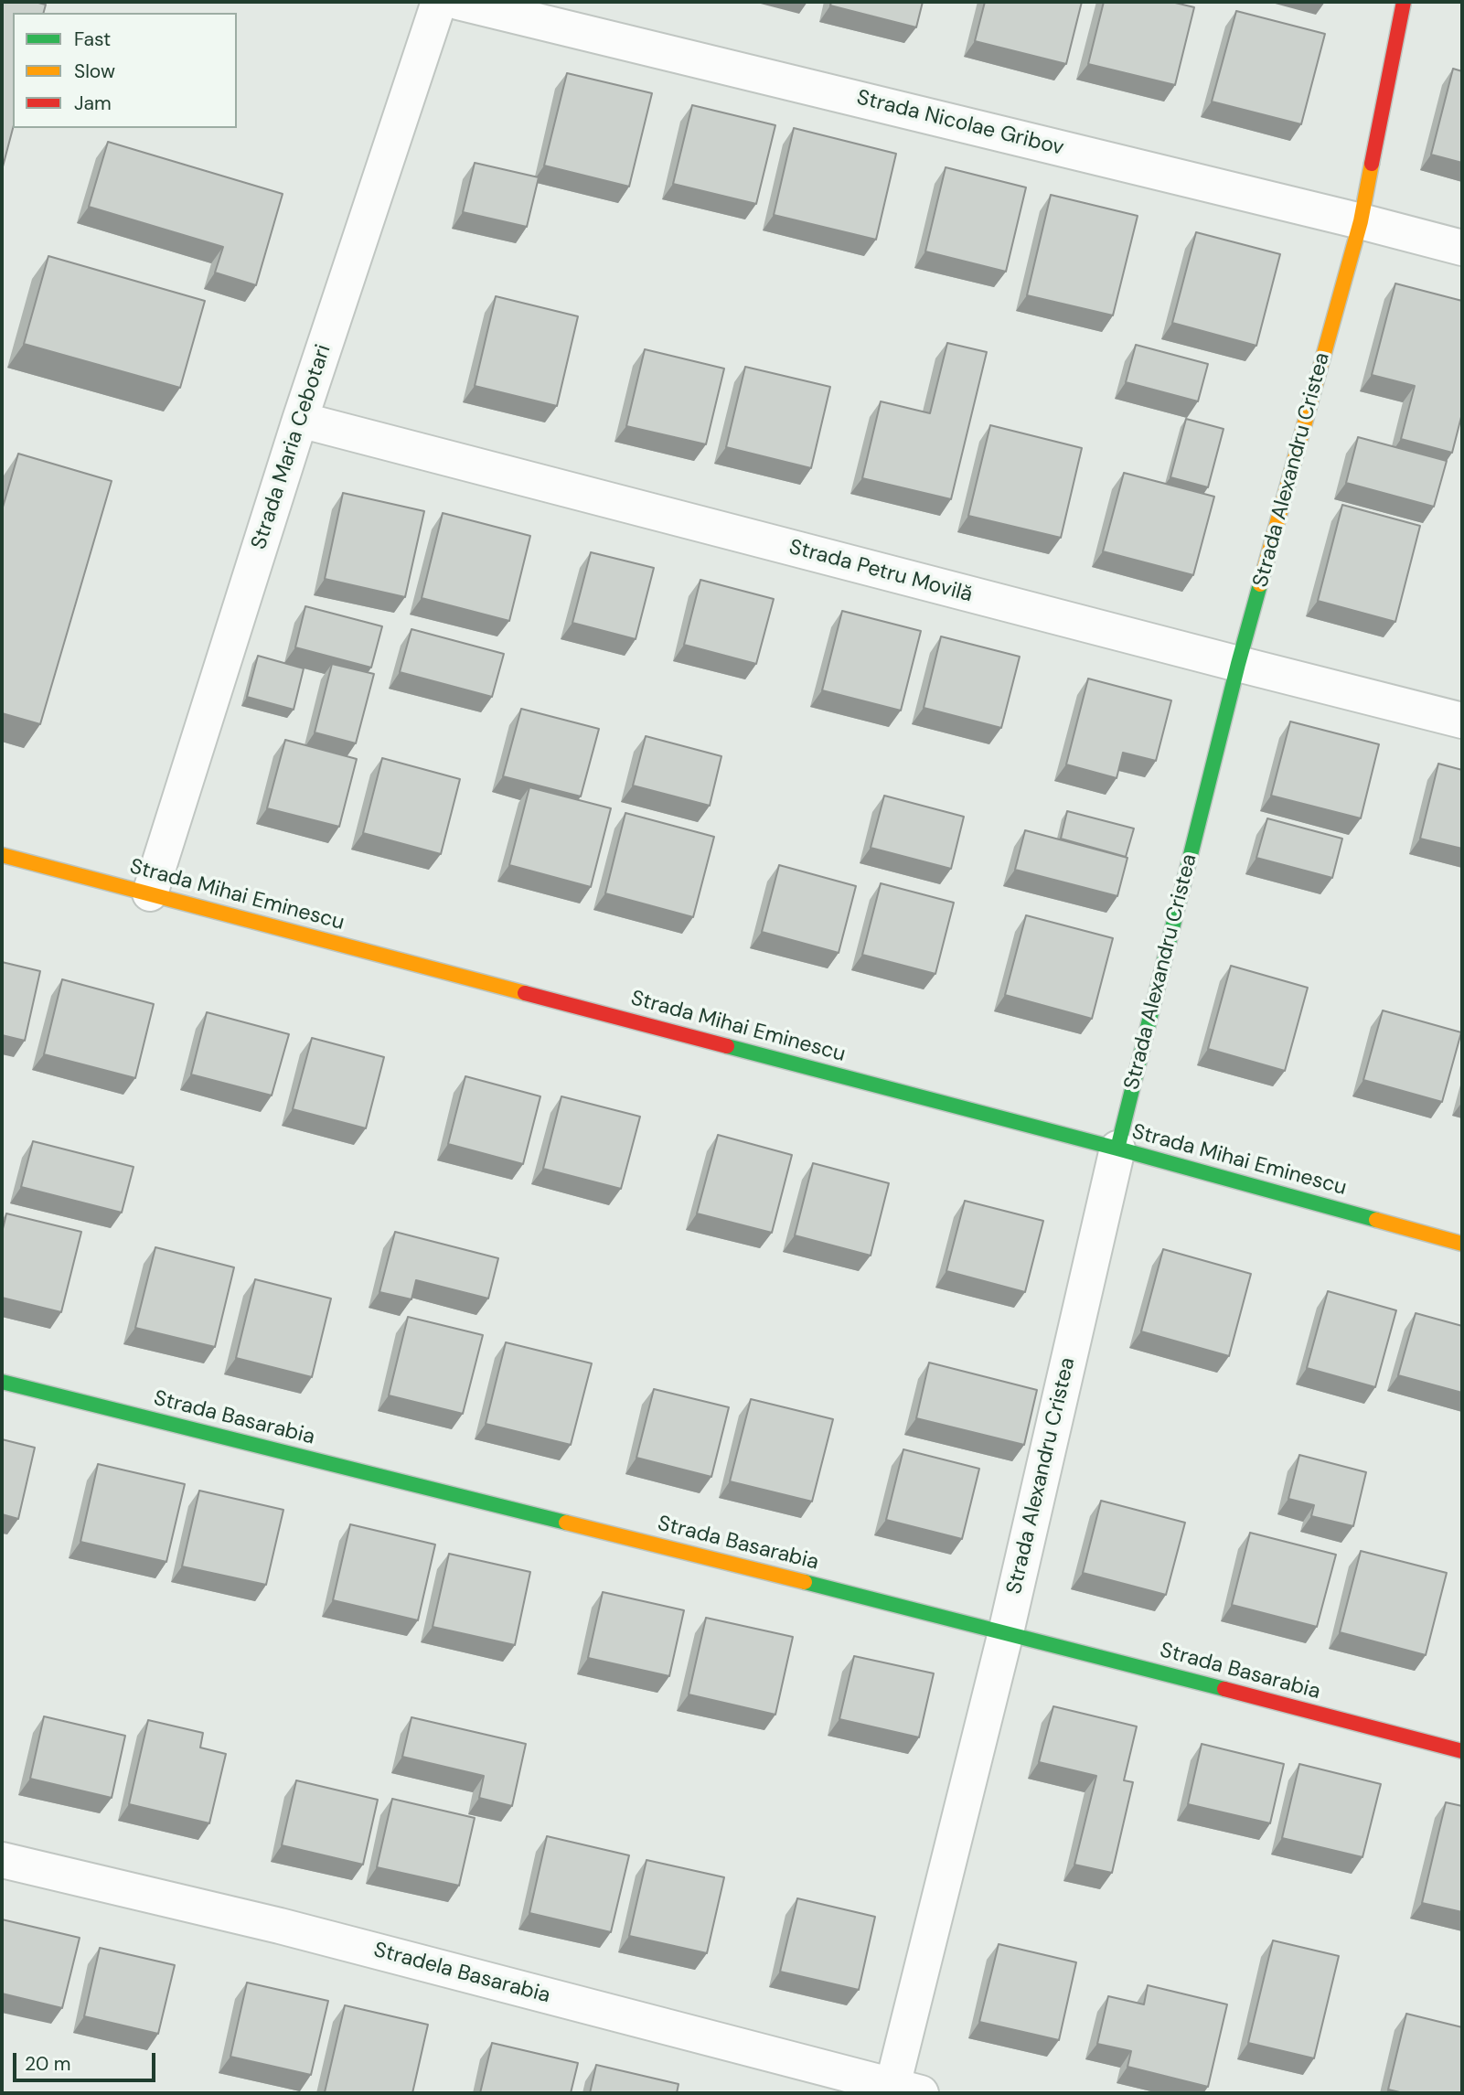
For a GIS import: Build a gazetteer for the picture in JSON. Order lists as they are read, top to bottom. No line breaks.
{"streets":{"street":["Strada Nicolae Gribov","Strada Maria Cebotari","Strada Alexandru Cristea","Strada Petru Movilă","Strada Mihai Eminescu","Strada Basarabia","Stradela Basarabia"]},"crossings":[["Strada Nicolae Gribov","Strada Alexandru Cristea"],["Strada Maria Cebotari","Strada Petru Movilă"],["Strada Maria Cebotari","Strada Mihai Eminescu"],["Strada Alexandru Cristea","Strada Petru Movilă"],["Strada Alexandru Cristea","Strada Mihai Eminescu"],["Strada Alexandru Cristea","Strada Basarabia"],["Strada Alexandru Cristea","Stradela Basarabia"]],"legend":["Fast","Slow","Jam"],"scale_bar":"20 m"}
